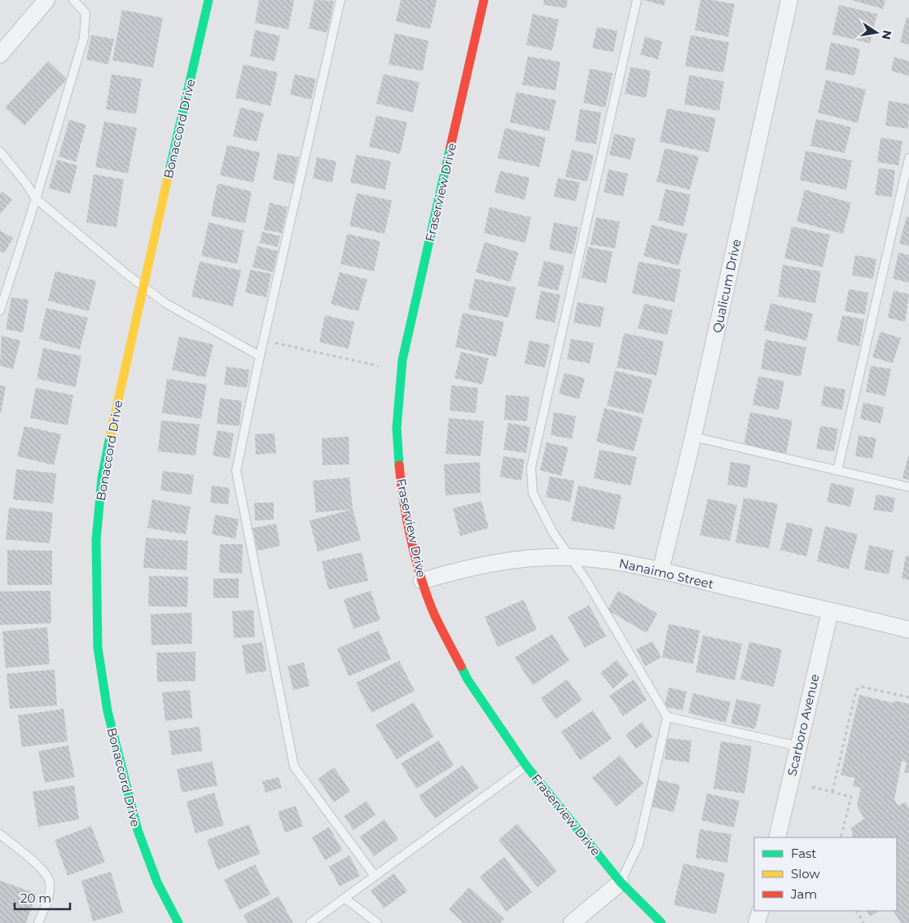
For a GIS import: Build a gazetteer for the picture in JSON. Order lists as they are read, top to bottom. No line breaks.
{"streets":{"street":["Bonaccord Drive","Fraserview Drive","Qualicum Drive","Nanaimo Street","Scarboro Avenue"]},"crossings":[["Fraserview Drive","Nanaimo Street"],["Qualicum Drive","Nanaimo Street"],["Nanaimo Street","Scarboro Avenue"]],"legend":["Fast","Slow","Jam"],"scale_bar":"20 m","north":"right"}
